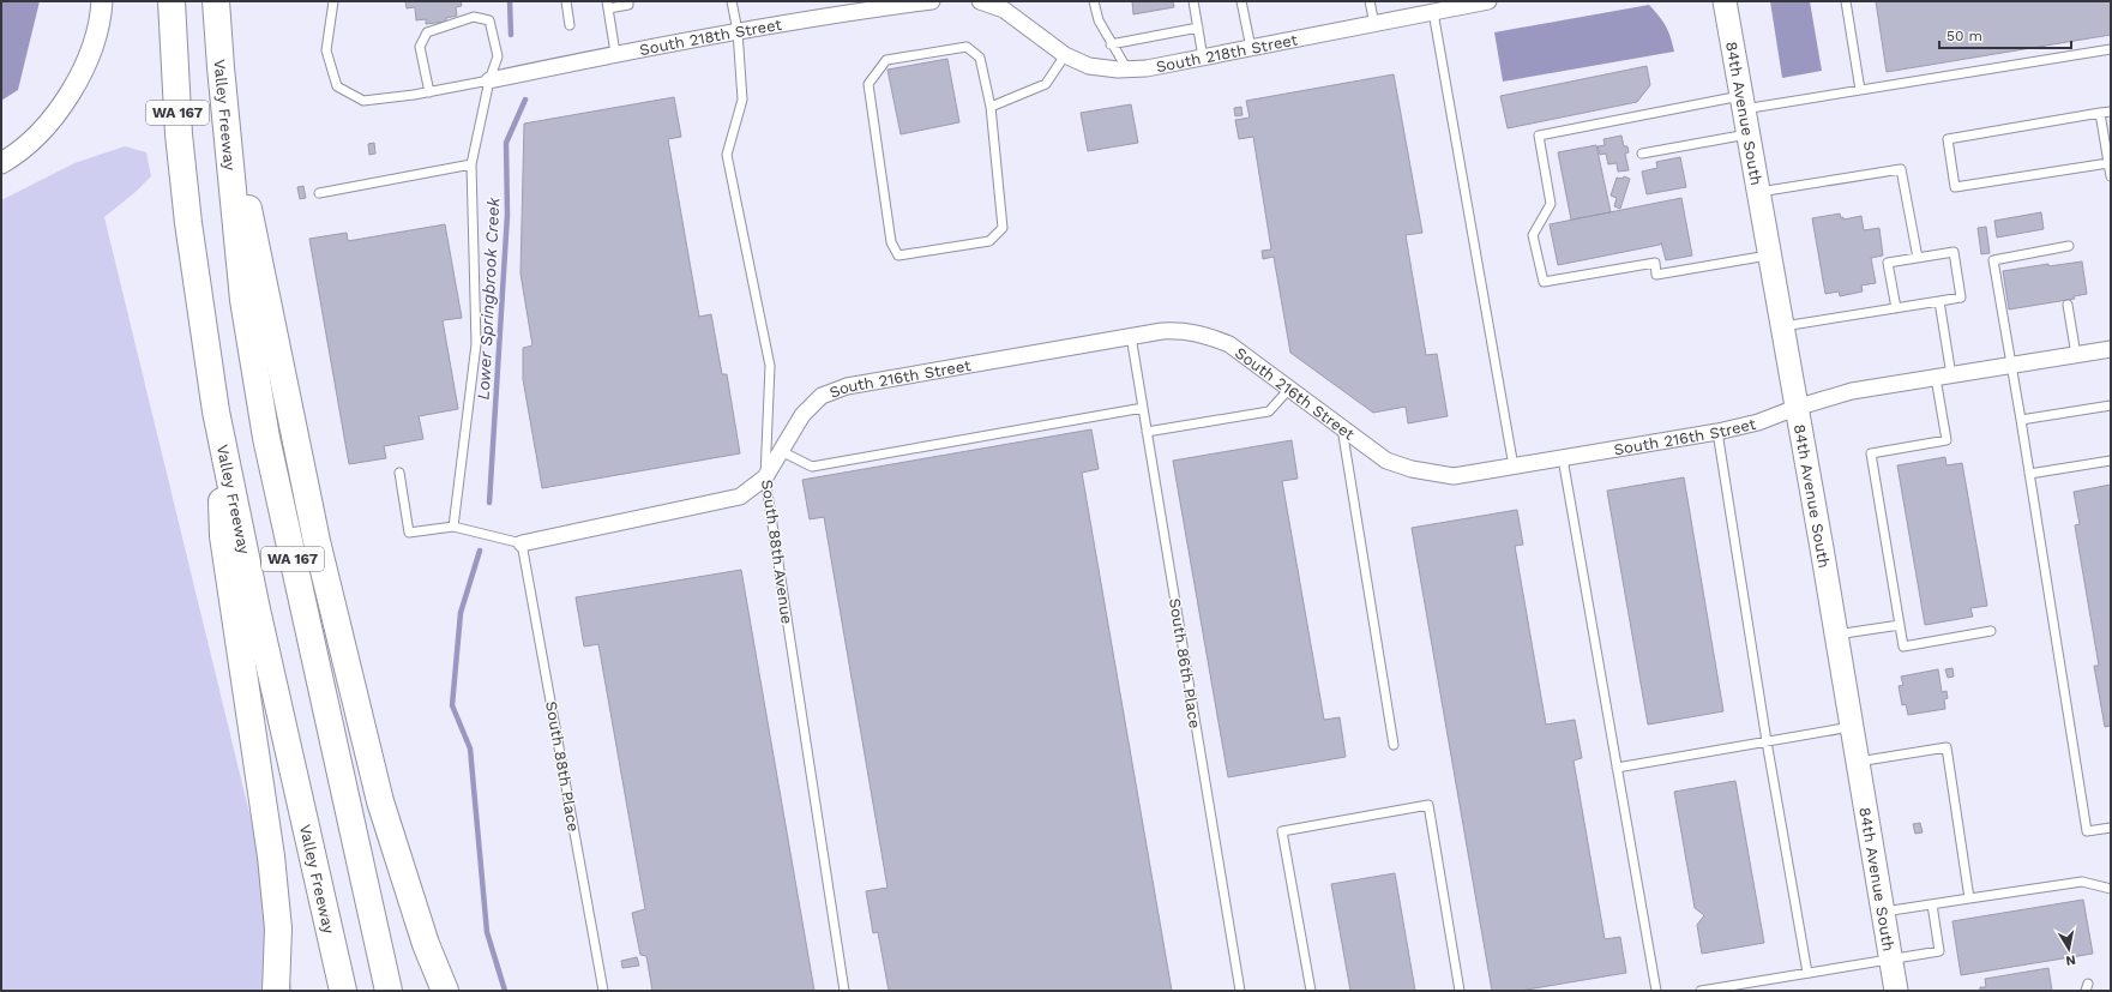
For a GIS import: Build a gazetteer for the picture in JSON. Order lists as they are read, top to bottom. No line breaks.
{"streets":{"highway":["WA 167","Valley Freeway"],"main road":["84th Avenue South"],"street":["South 218th Street","South 216th Street"],"lane":["South 88th Avenue","South 86th Place","South 88th Place"]},"crossings":[["South 218th Street","South 88th Avenue"],["84th Avenue South","South 216th Street"],["South 216th Street","South 88th Avenue"],["South 216th Street","South 86th Place"],["South 216th Street","South 88th Place"]],"water":["Lower Springbrook Creek"],"scale_bar":"50 m","north":"bottom"}
